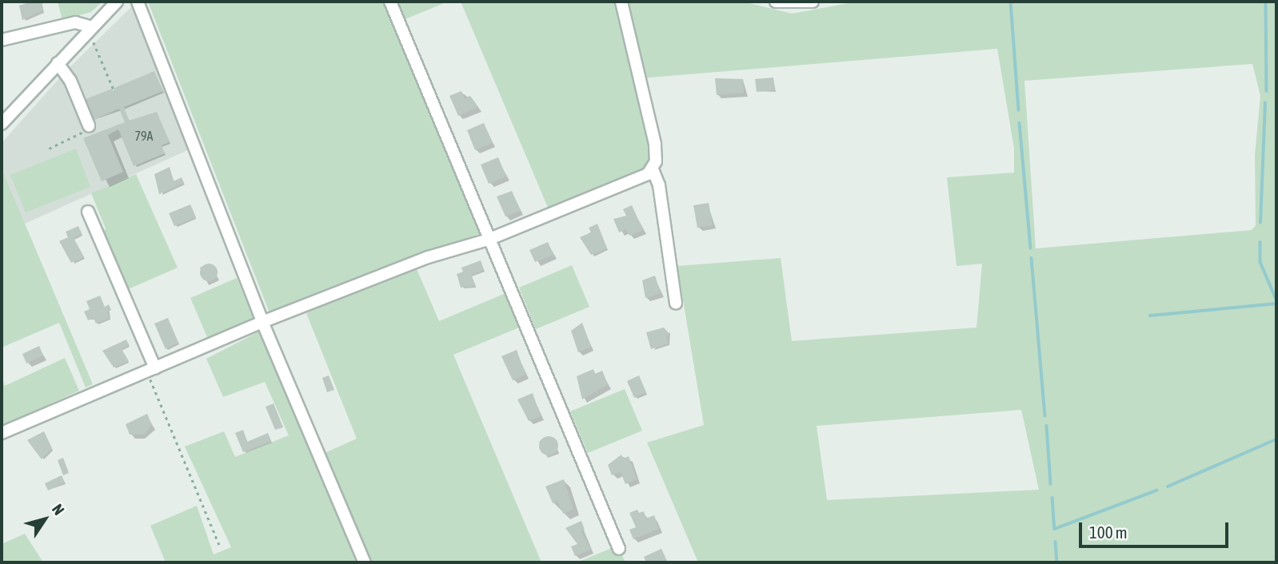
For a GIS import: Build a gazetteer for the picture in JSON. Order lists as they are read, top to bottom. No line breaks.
{"house_numbers":["79A"],"scale_bar":"100 m","north":"top right"}
